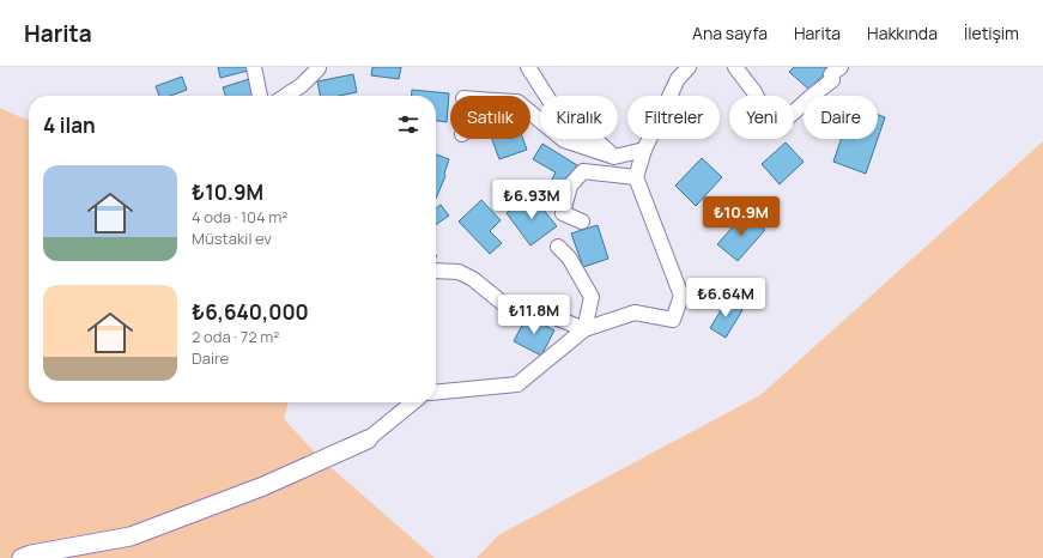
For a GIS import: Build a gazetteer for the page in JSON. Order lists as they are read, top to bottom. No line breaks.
{"page":{"header":"Harita","nav":["Ana sayfa","Harita","Hakkında","İletişim"],"chip":["Satılık","Kiralık","Filtreler","Yeni","Daire"],"heading":"4 ilan","list":[{"name":"₺10.9M","note":"4 oda · 104 m² · Müstakil ev"},{"name":"₺6,640,000","note":"2 oda · 72 m² · Daire"}],"price":["₺6.93M","₺10.9M","₺6.64M","₺11.8M"]}}
